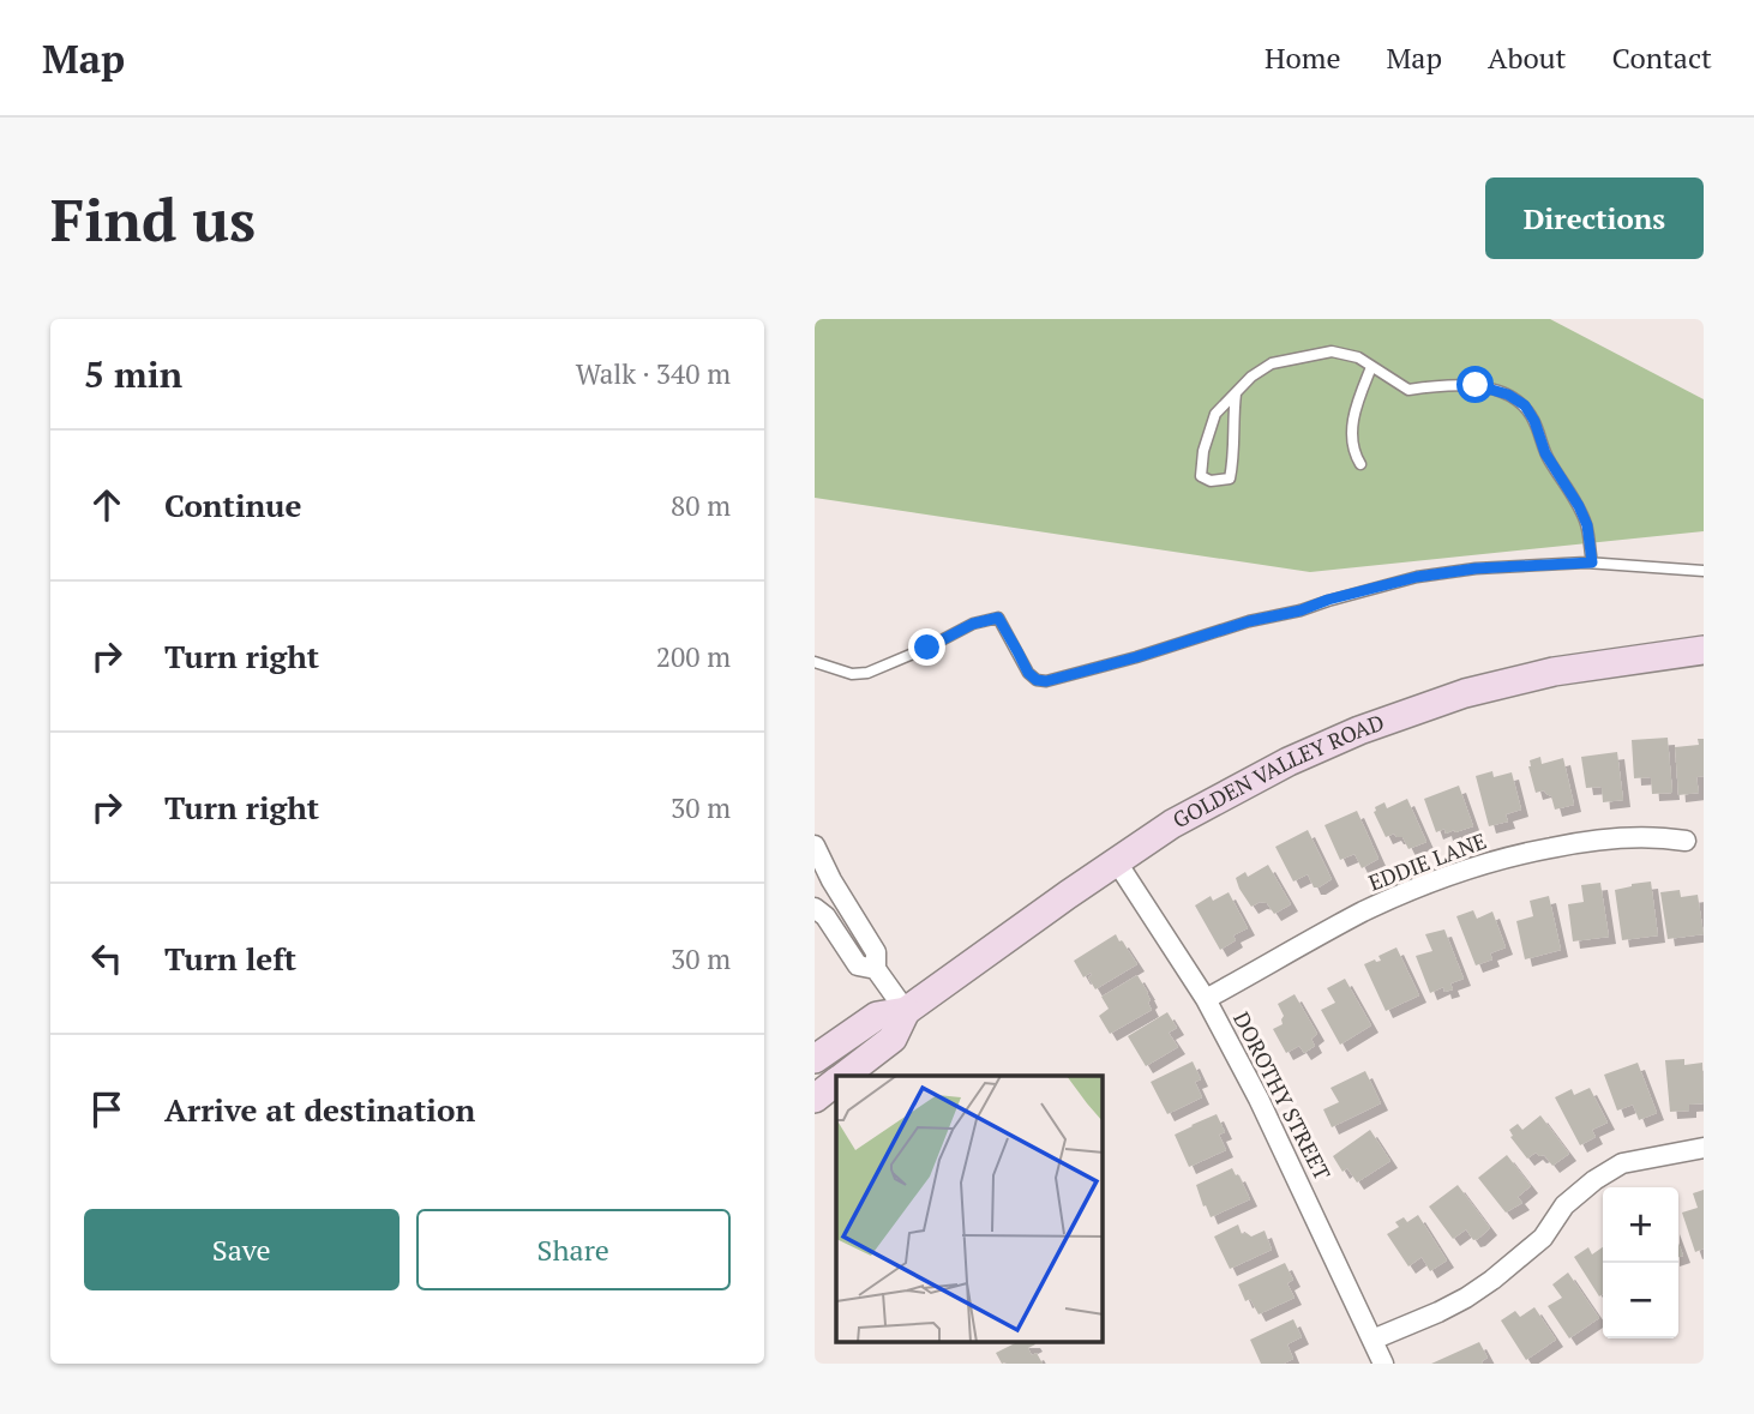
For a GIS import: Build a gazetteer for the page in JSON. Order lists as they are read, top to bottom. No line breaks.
{"streets":{"main road":["GOLDEN VALLEY ROAD"],"street":["EDDIE LANE","DOROTHY STREET"]},"crossings":[["GOLDEN VALLEY ROAD","DOROTHY STREET"],["EDDIE LANE","DOROTHY STREET"]],"page":{"header":"Map","nav":["Home","Map","About","Contact"],"buttons":["Directions",["Save","Share"]],"title":"Find us","heading":["5 min","Walk · 340 m"],"list":[["Continue","80 m"],["Turn right","200 m"],["Turn right","30 m"],["Turn left","30 m"],"Arrive at destination"],"map_buttons":["+","−"]}}
